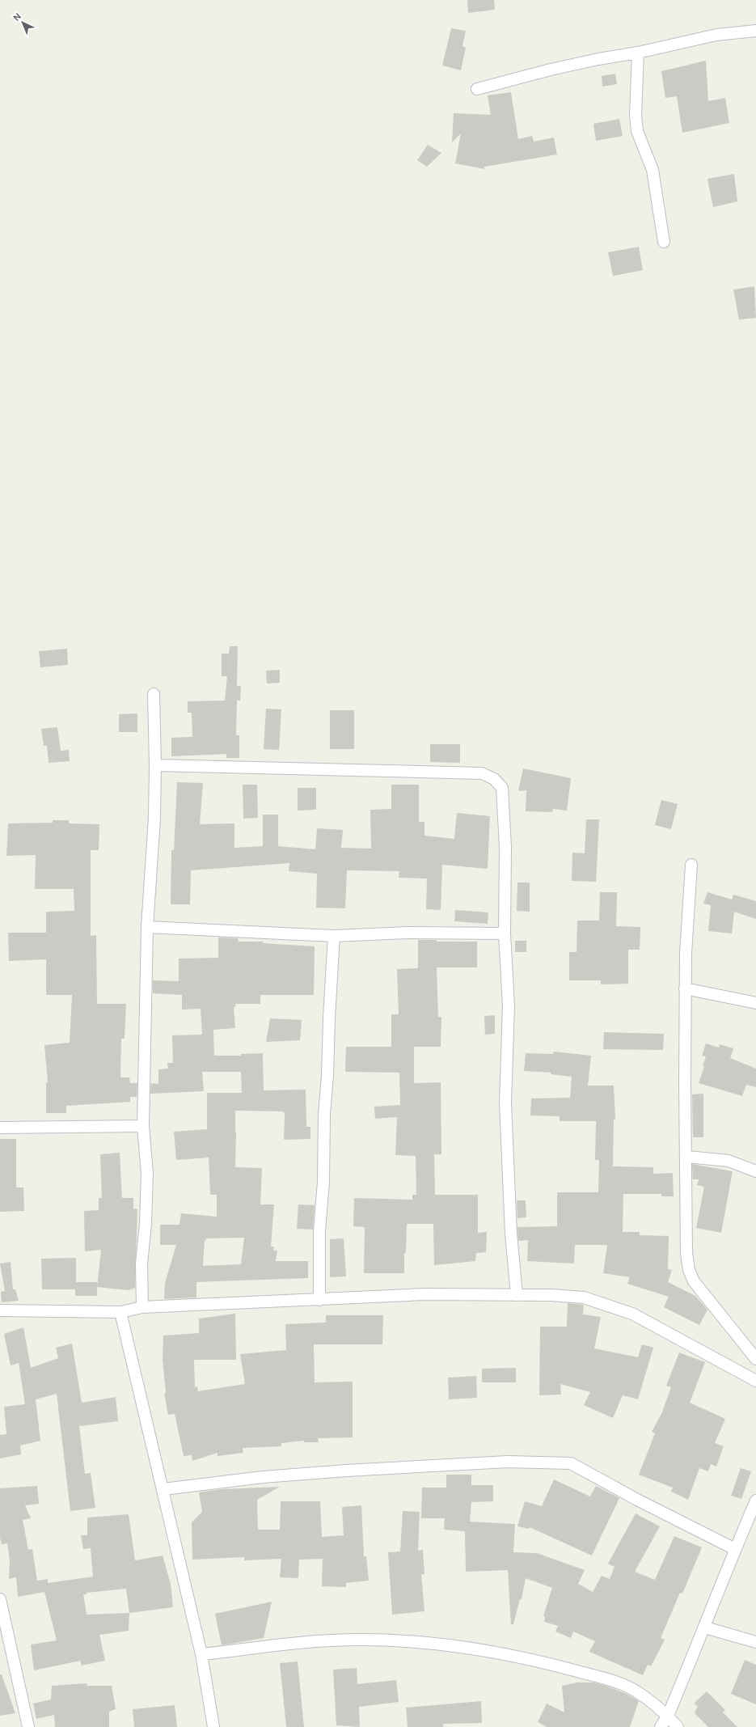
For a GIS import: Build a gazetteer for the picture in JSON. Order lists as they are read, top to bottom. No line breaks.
{"north":"top left"}
